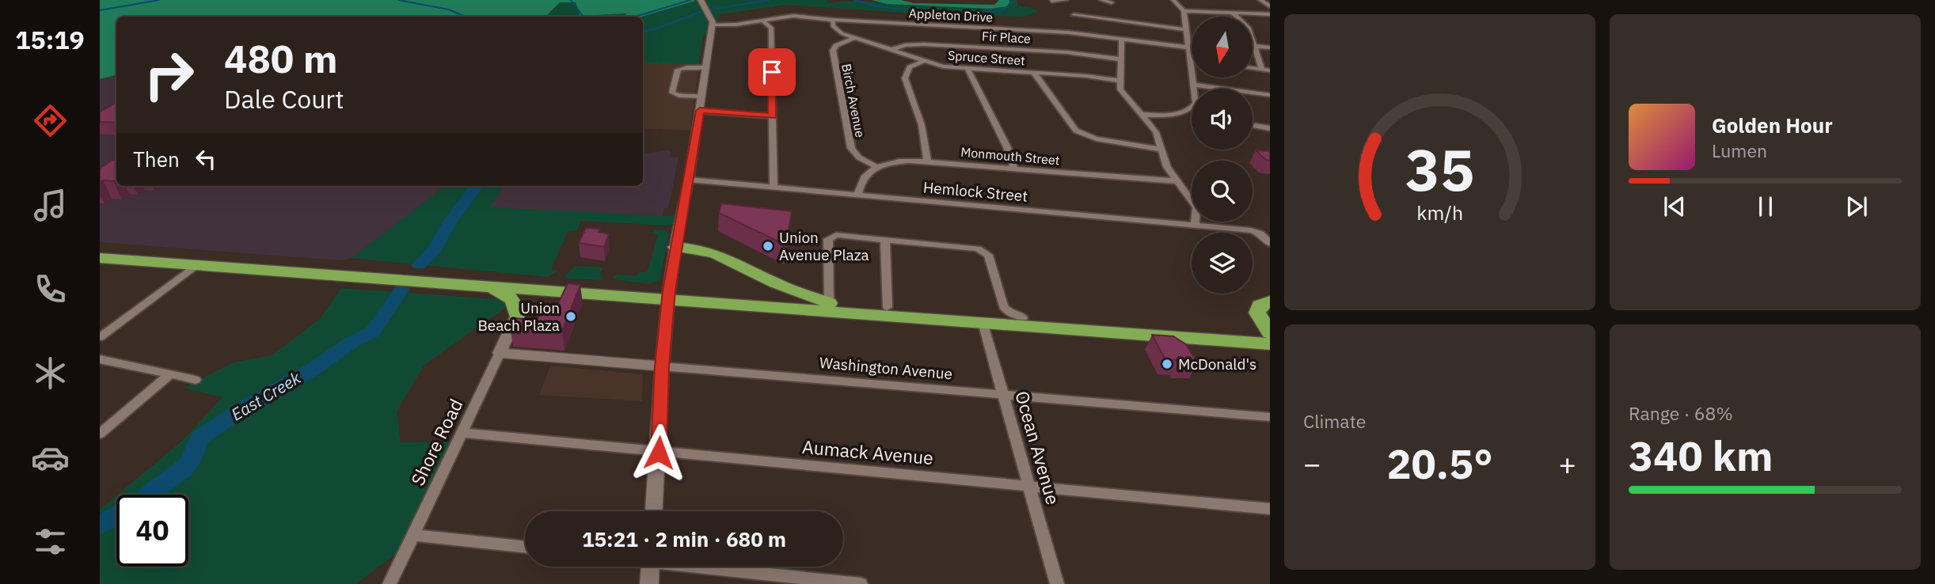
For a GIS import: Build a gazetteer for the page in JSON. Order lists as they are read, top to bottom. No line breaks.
{"streets":{"street":["Appleton Drive","Fir Place","Spruce Street","Birch Avenue","Monmouth Street","Hemlock Street","Washington Avenue","Shore Road","Ocean Avenue","Aumack Avenue"]},"crossings":[["Appleton Drive","Fir Place"],["Appleton Drive","Spruce Street"],["Fir Place","Spruce Street"],["Spruce Street","Birch Avenue"],["Birch Avenue","Monmouth Street"],["Washington Avenue","Shore Road"],["Washington Avenue","Ocean Avenue"],["Shore Road","Aumack Avenue"],["Ocean Avenue","Aumack Avenue"]],"water":["East Creek"],"places":["Union Avenue Plaza","Union Beach Plaza","McDonald's"],"north":"bottom","page":{"tabs":"15:19","turn":["480 m","Dale Court"],"song":["Golden Hour","Lumen"],"then":"Then","tile":["Climate",["Range · 68%","340 km"]],"heat":["−","20.5°","+"],"limit":"40","trip":"15:21 · 2 min · 680 m","gauge":["35","km/h"]}}
